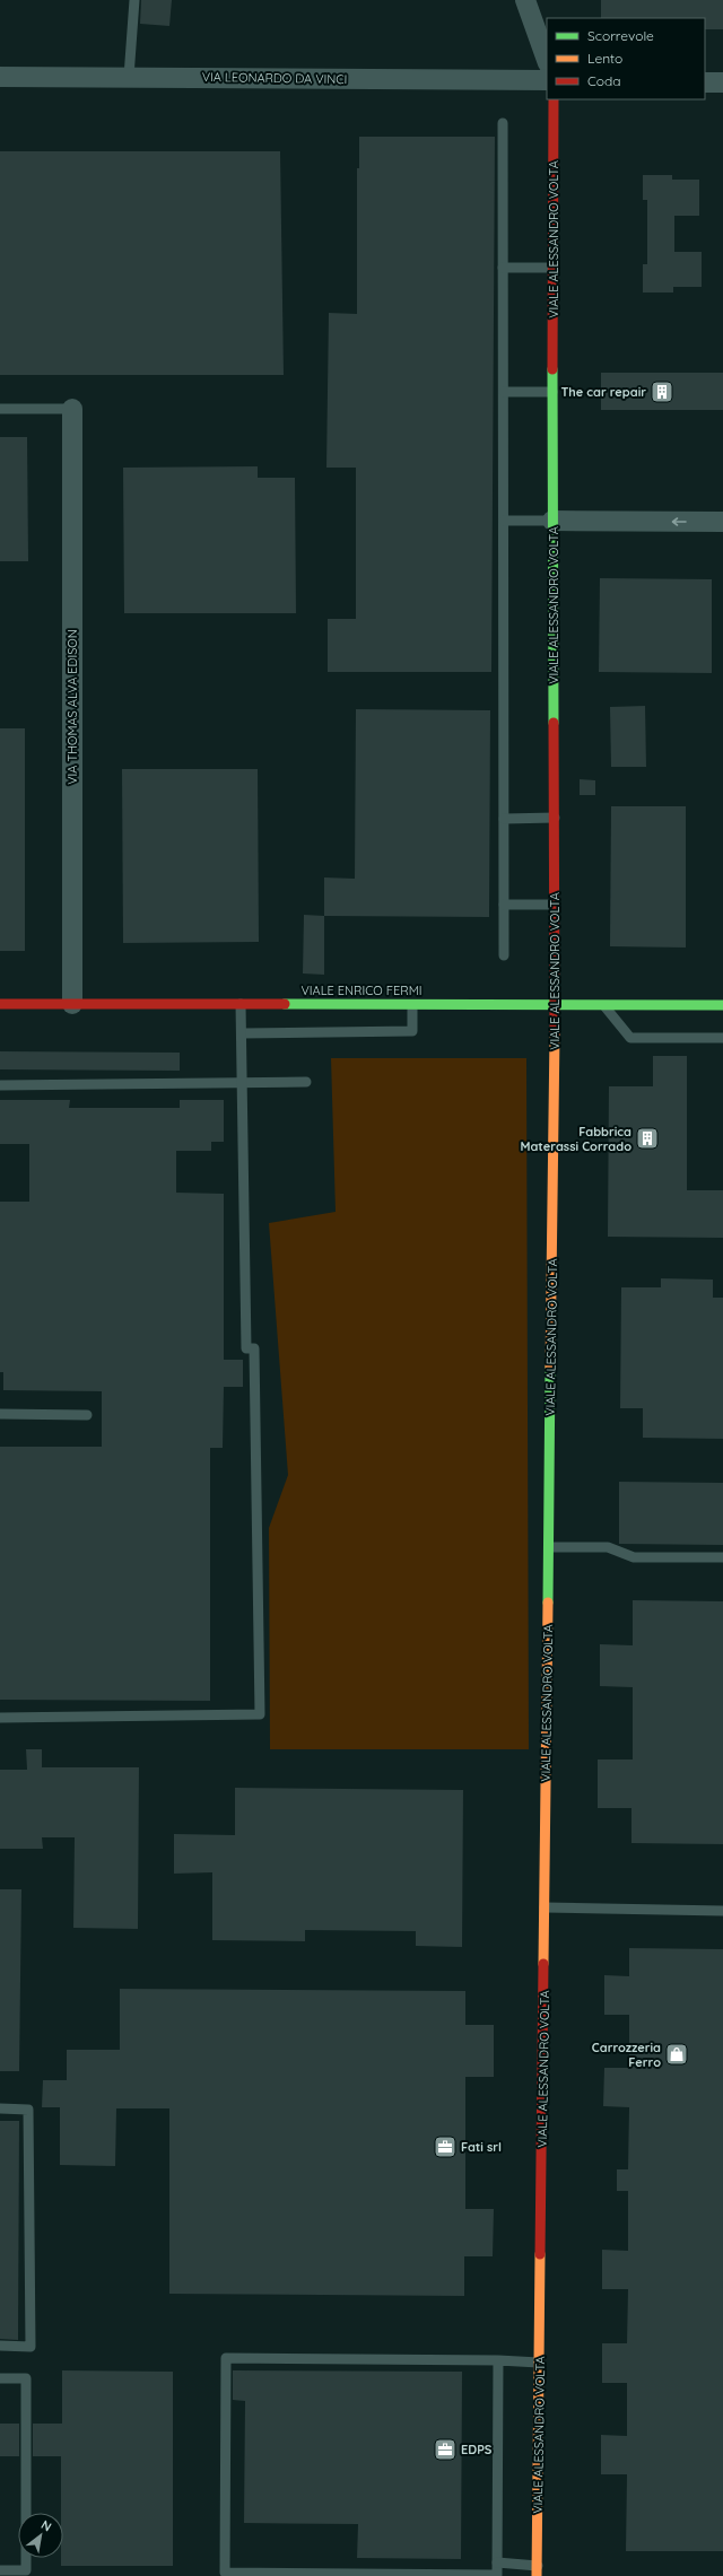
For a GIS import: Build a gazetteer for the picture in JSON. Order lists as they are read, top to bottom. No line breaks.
{"streets":{"street":["VIA LEONARDO DA VINCI","VIALE ALESSANDRO VOLTA","VIA THOMAS ALVA EDISON","VIALE ENRICO FERMI"]},"crossings":[["VIALE ALESSANDRO VOLTA","VIALE ENRICO FERMI"],["VIA THOMAS ALVA EDISON","VIALE ENRICO FERMI"]],"places":{"building":["The car repair","Fabbrica Materassi Corrado"],"shop":["Carrozzeria Ferro"],"office":["Fati srl","EDPS"]},"legend":["Scorrevole","Lento","Coda"],"north":"top right"}
